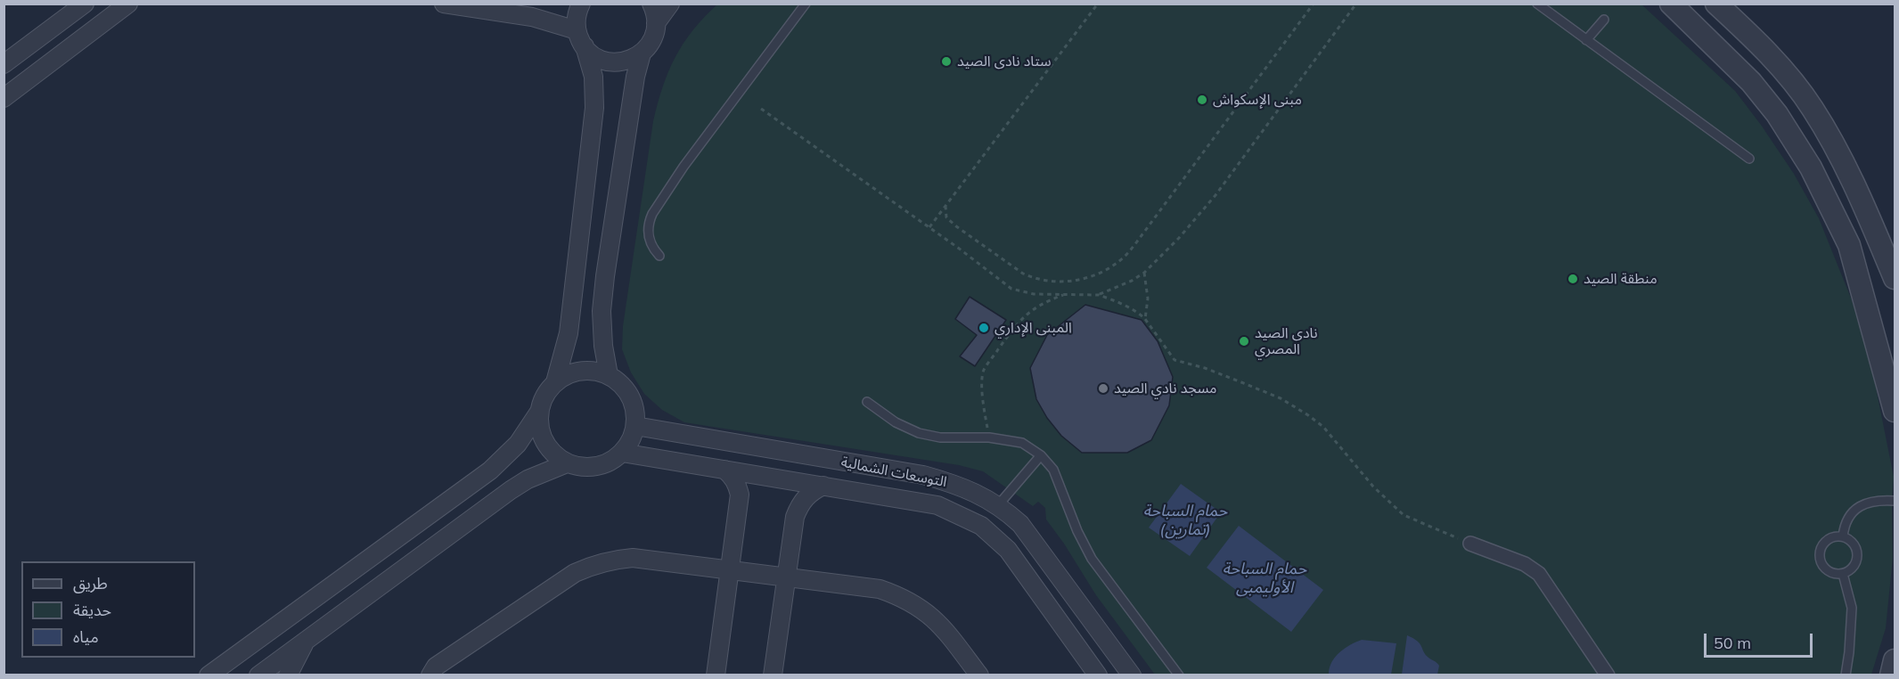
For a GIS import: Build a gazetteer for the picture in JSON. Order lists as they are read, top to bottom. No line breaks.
{"streets":{"street":["التوسعات الشمالية"]},"water":["حمام السباحة (تمارين)","حمام السباحة الأوليمبى"],"places":["ستاد نادى الصيد","مبنى الإسكواش","منطقة الصيد","المبنى الإداري","نادى الصيد المصري","مسجد نادي الصيد"],"legend":["طريق","حديقة","مياه"],"scale_bar":"50 m"}
